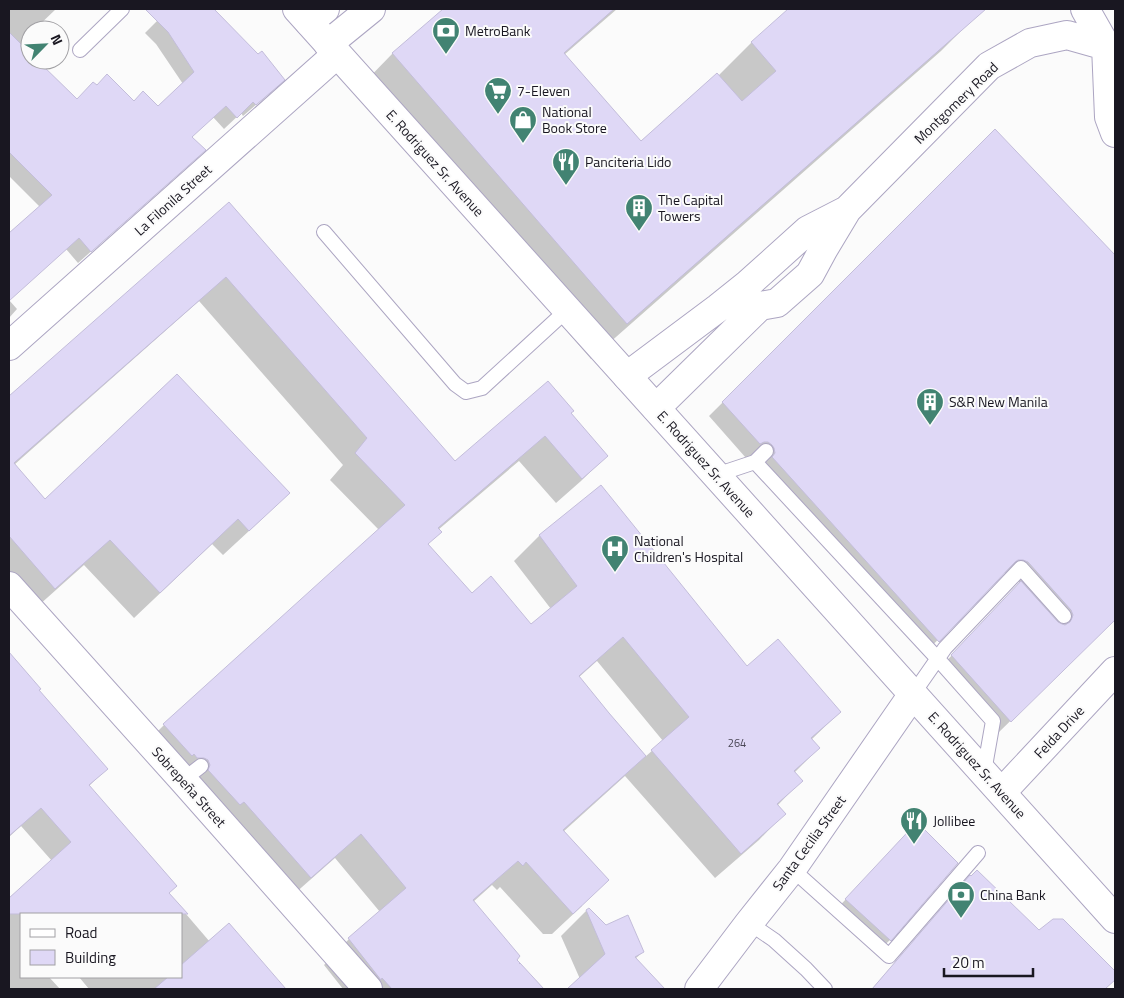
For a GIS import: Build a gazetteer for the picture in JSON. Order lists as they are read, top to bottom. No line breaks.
{"streets":{"street":["Montgomery Road","E. Rodriguez Sr. Avenue","La Filonila Street","Felda Drive","Sobrepeña Street","Santa Cecilia Street"]},"crossings":[["Montgomery Road","E. Rodriguez Sr. Avenue"],["E. Rodriguez Sr. Avenue","La Filonila Street"],["E. Rodriguez Sr. Avenue","Felda Drive"],["E. Rodriguez Sr. Avenue","Santa Cecilia Street"]],"places":{"bank":["MetroBank","China Bank"],"supermarket":["7-Eleven"],"shop":["National Book Store"],"restaurant":["Panciteria Lido","Jollibee"],"building":["The Capital Towers","S&R New Manila"],"hospital":["National Children's Hospital"]},"house_numbers":["264"],"legend":["Road","Building"],"scale_bar":"20 m","north":"top right"}
